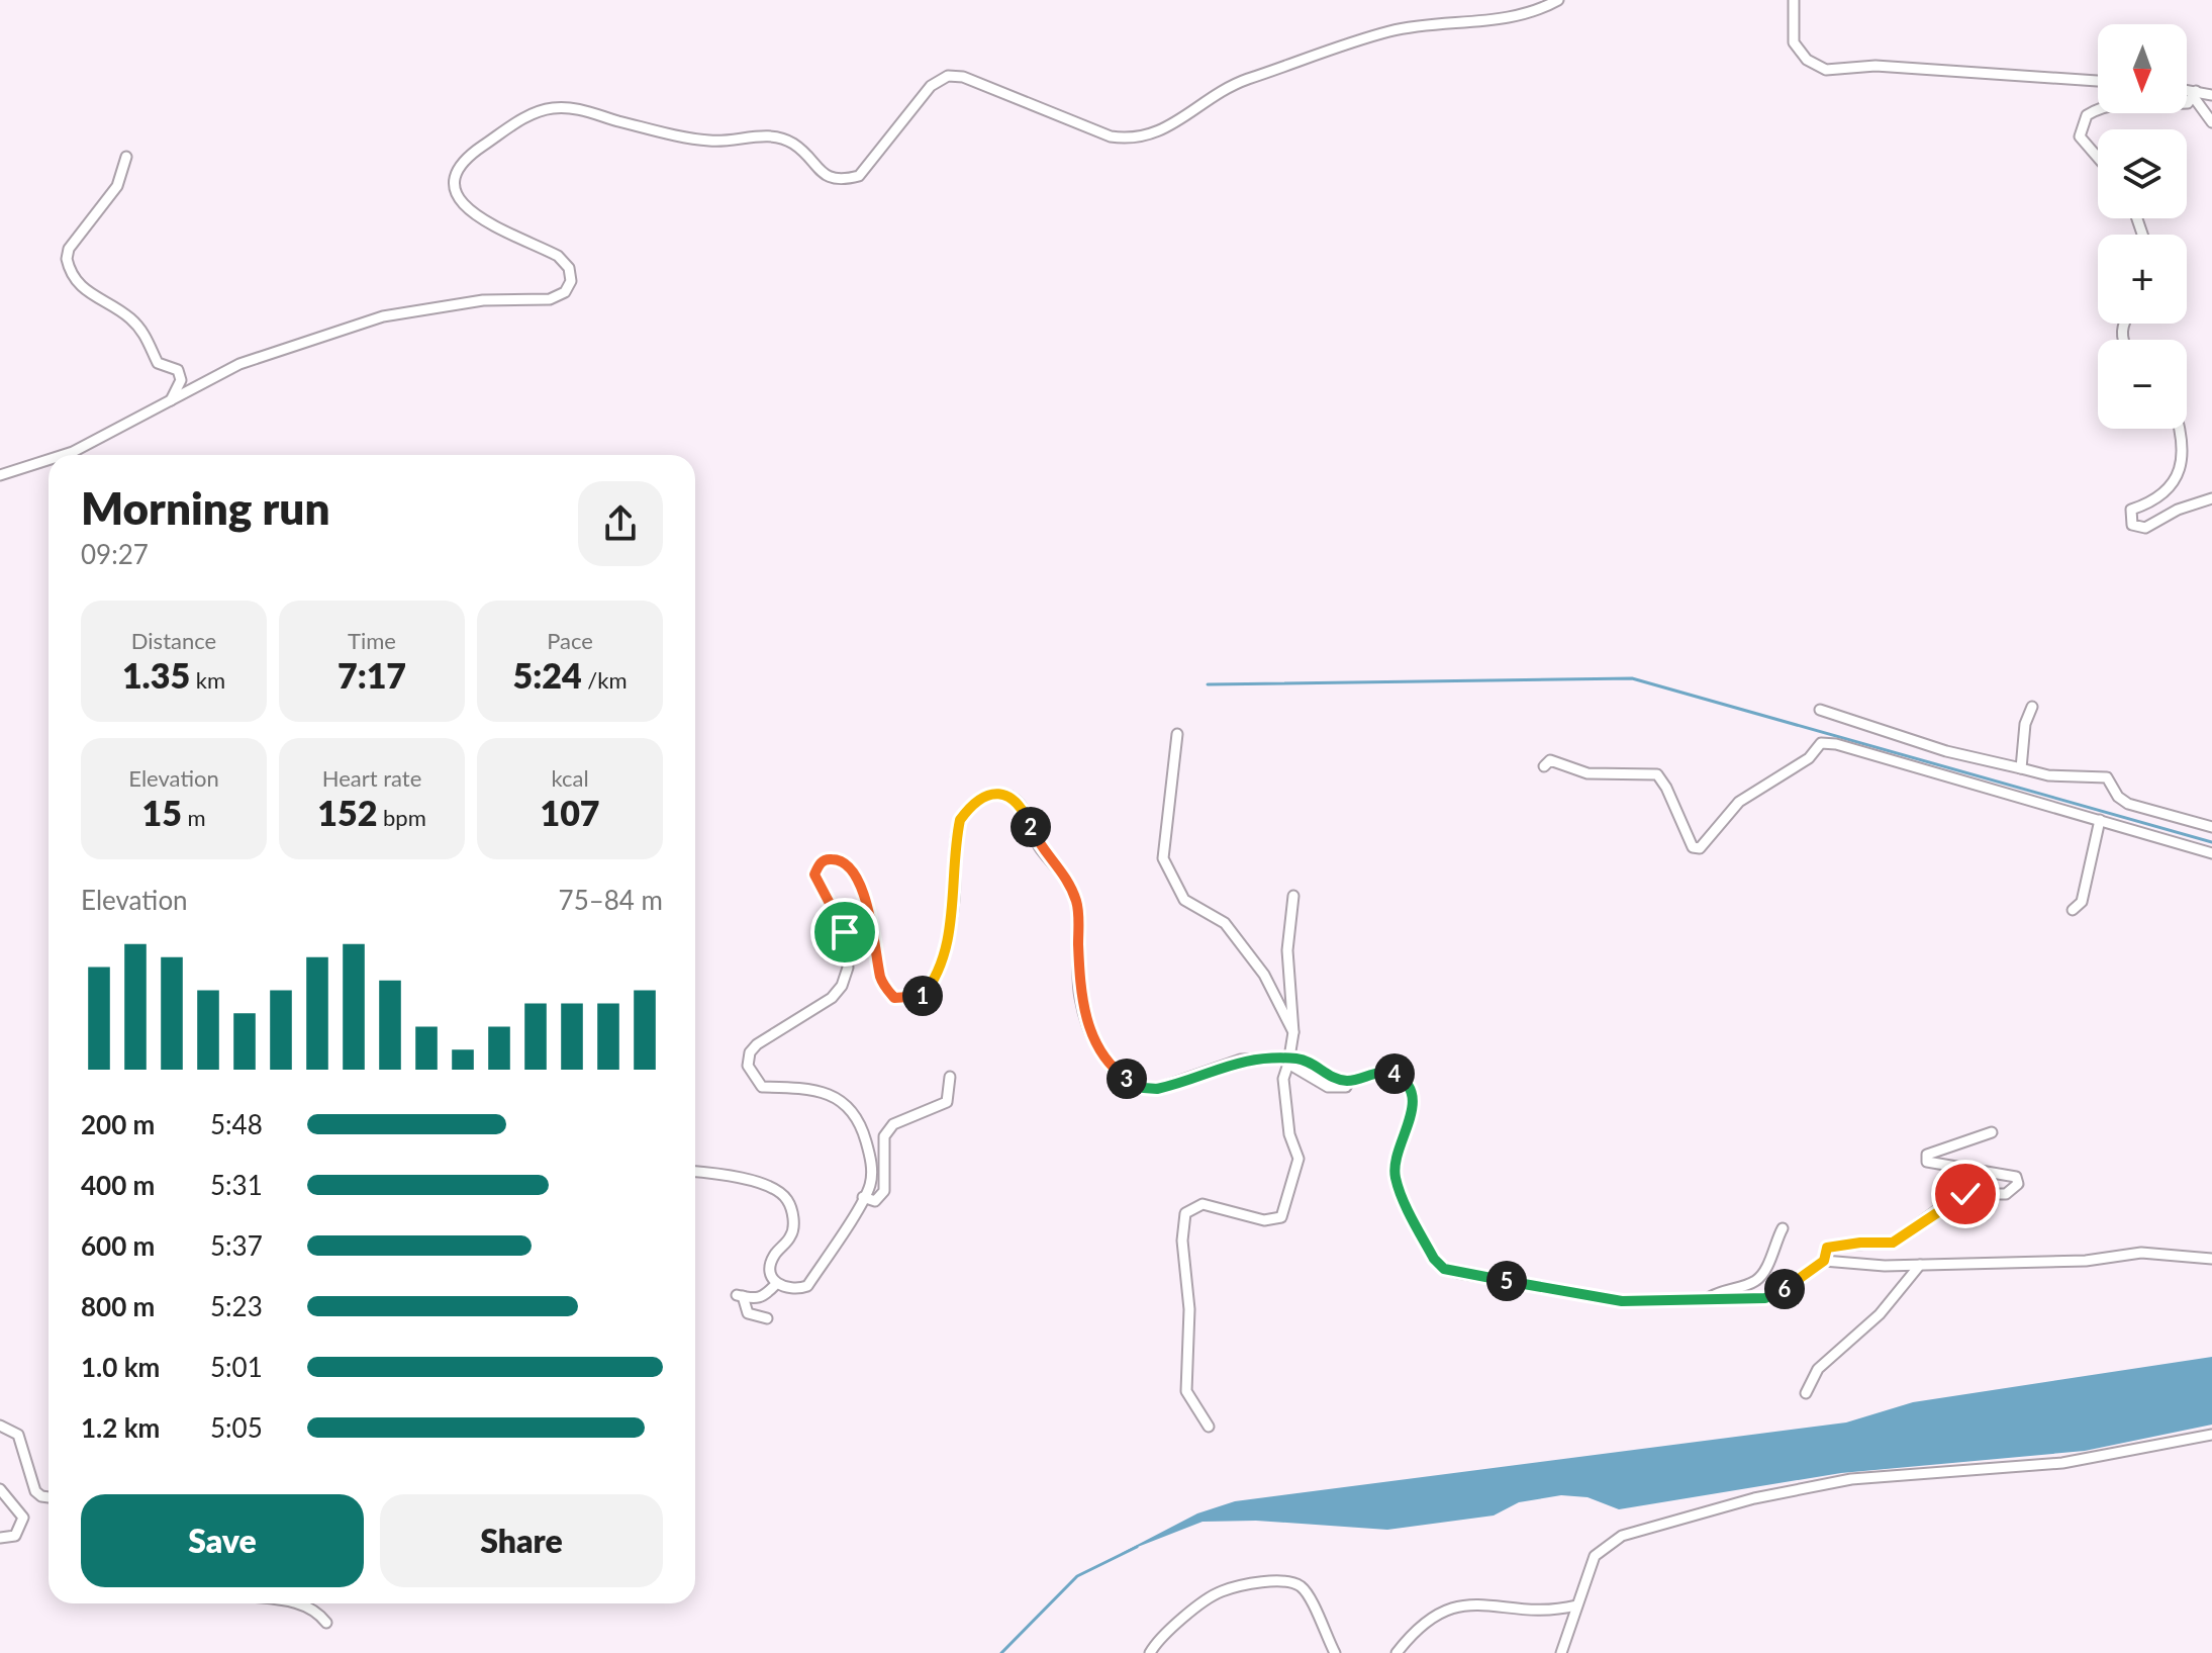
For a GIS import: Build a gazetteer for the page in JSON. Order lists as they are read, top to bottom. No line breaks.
{"north":"bottom","page":{"map_buttons":["+","−"],"heading":["Morning run","09:27"],"stats":[["Distance","1.35 km"],["Time","7:17"],["Pace","5:24 /km"],["Elevation","15 m"],["Heart rate","152 bpm"],["kcal","107"]],"pins":["2","1","4","3","5","6"],"chart":["Elevation","75–84 m"],"list":[{"name":"200 m","note":"5:48"},{"name":"400 m","note":"5:31"},{"name":"600 m","note":"5:37"},{"name":"800 m","note":"5:23"},{"name":"1.0 km","note":"5:01"},{"name":"1.2 km","note":"5:05"}],"buttons":["Save","Share"]}}
